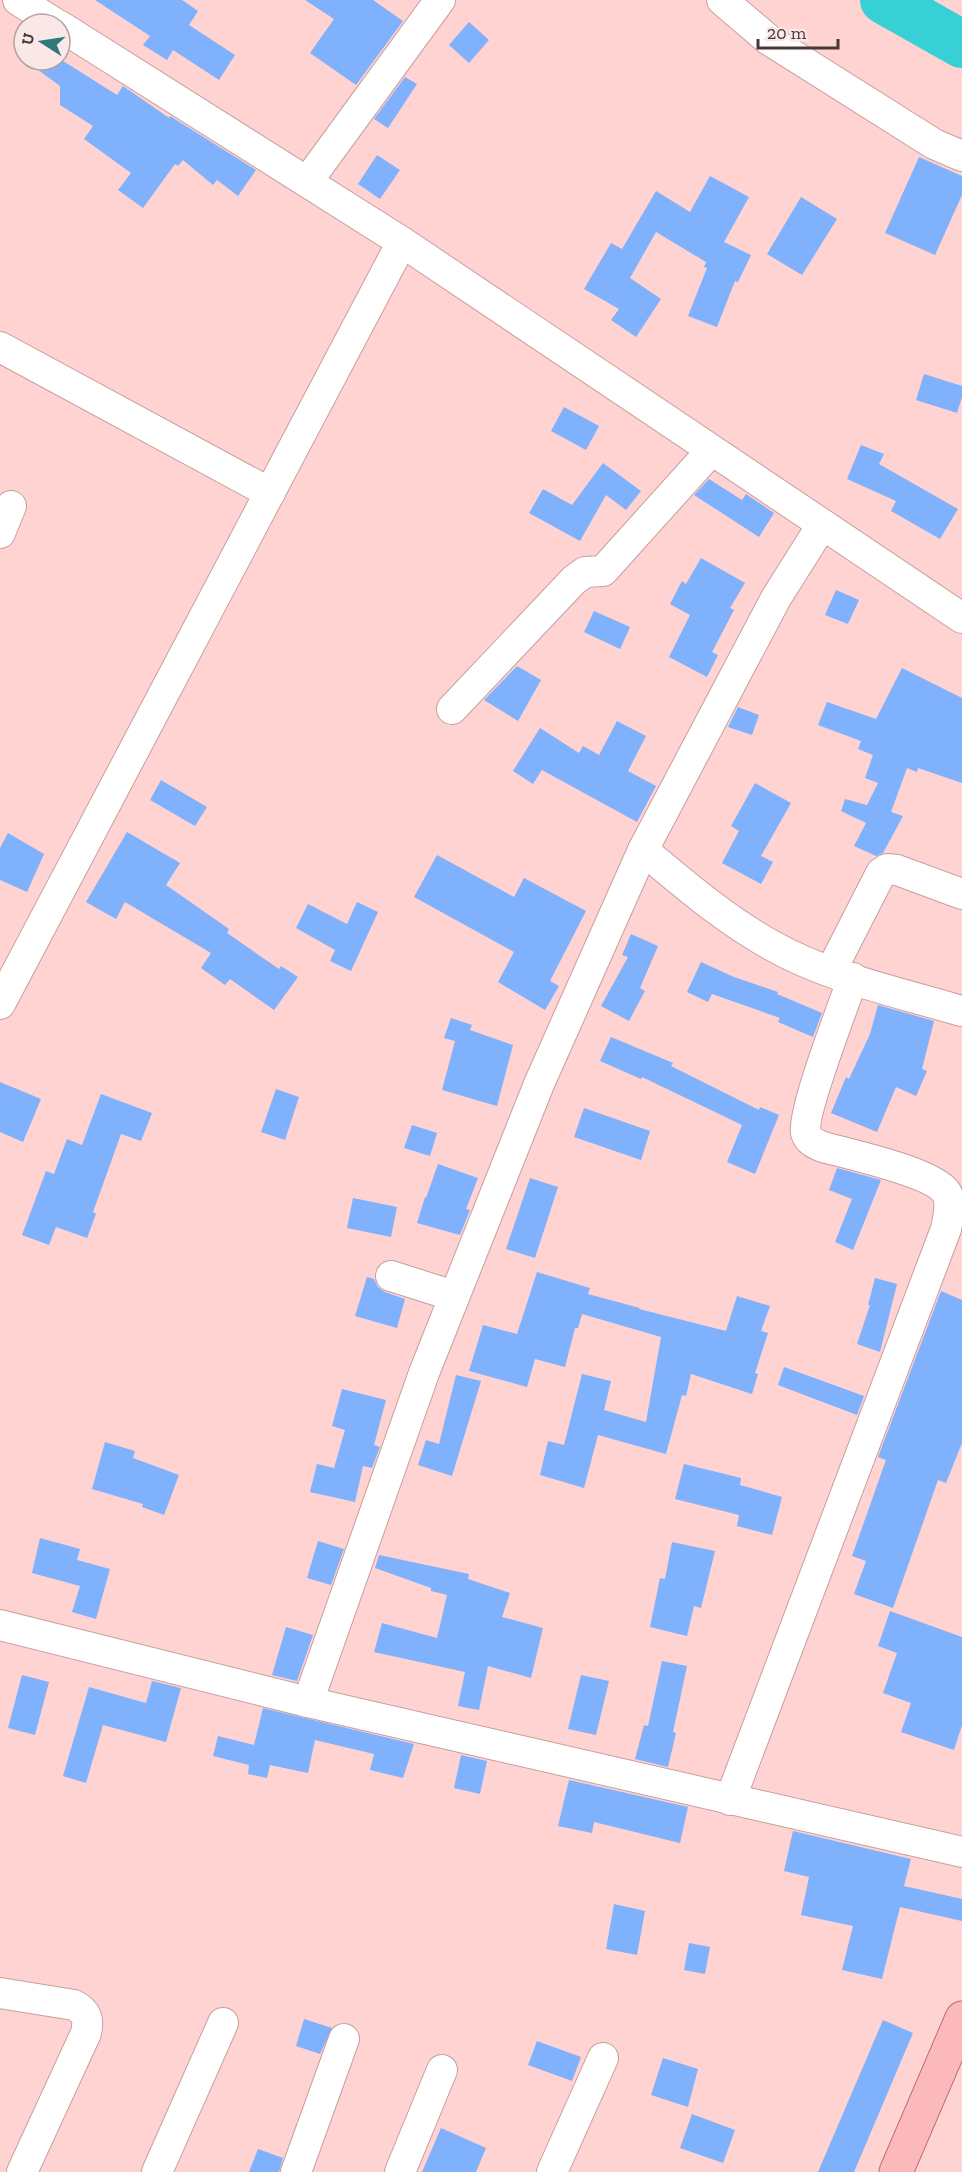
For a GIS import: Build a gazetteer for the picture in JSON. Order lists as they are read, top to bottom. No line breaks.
{"scale_bar":"20 m","north":"left"}
